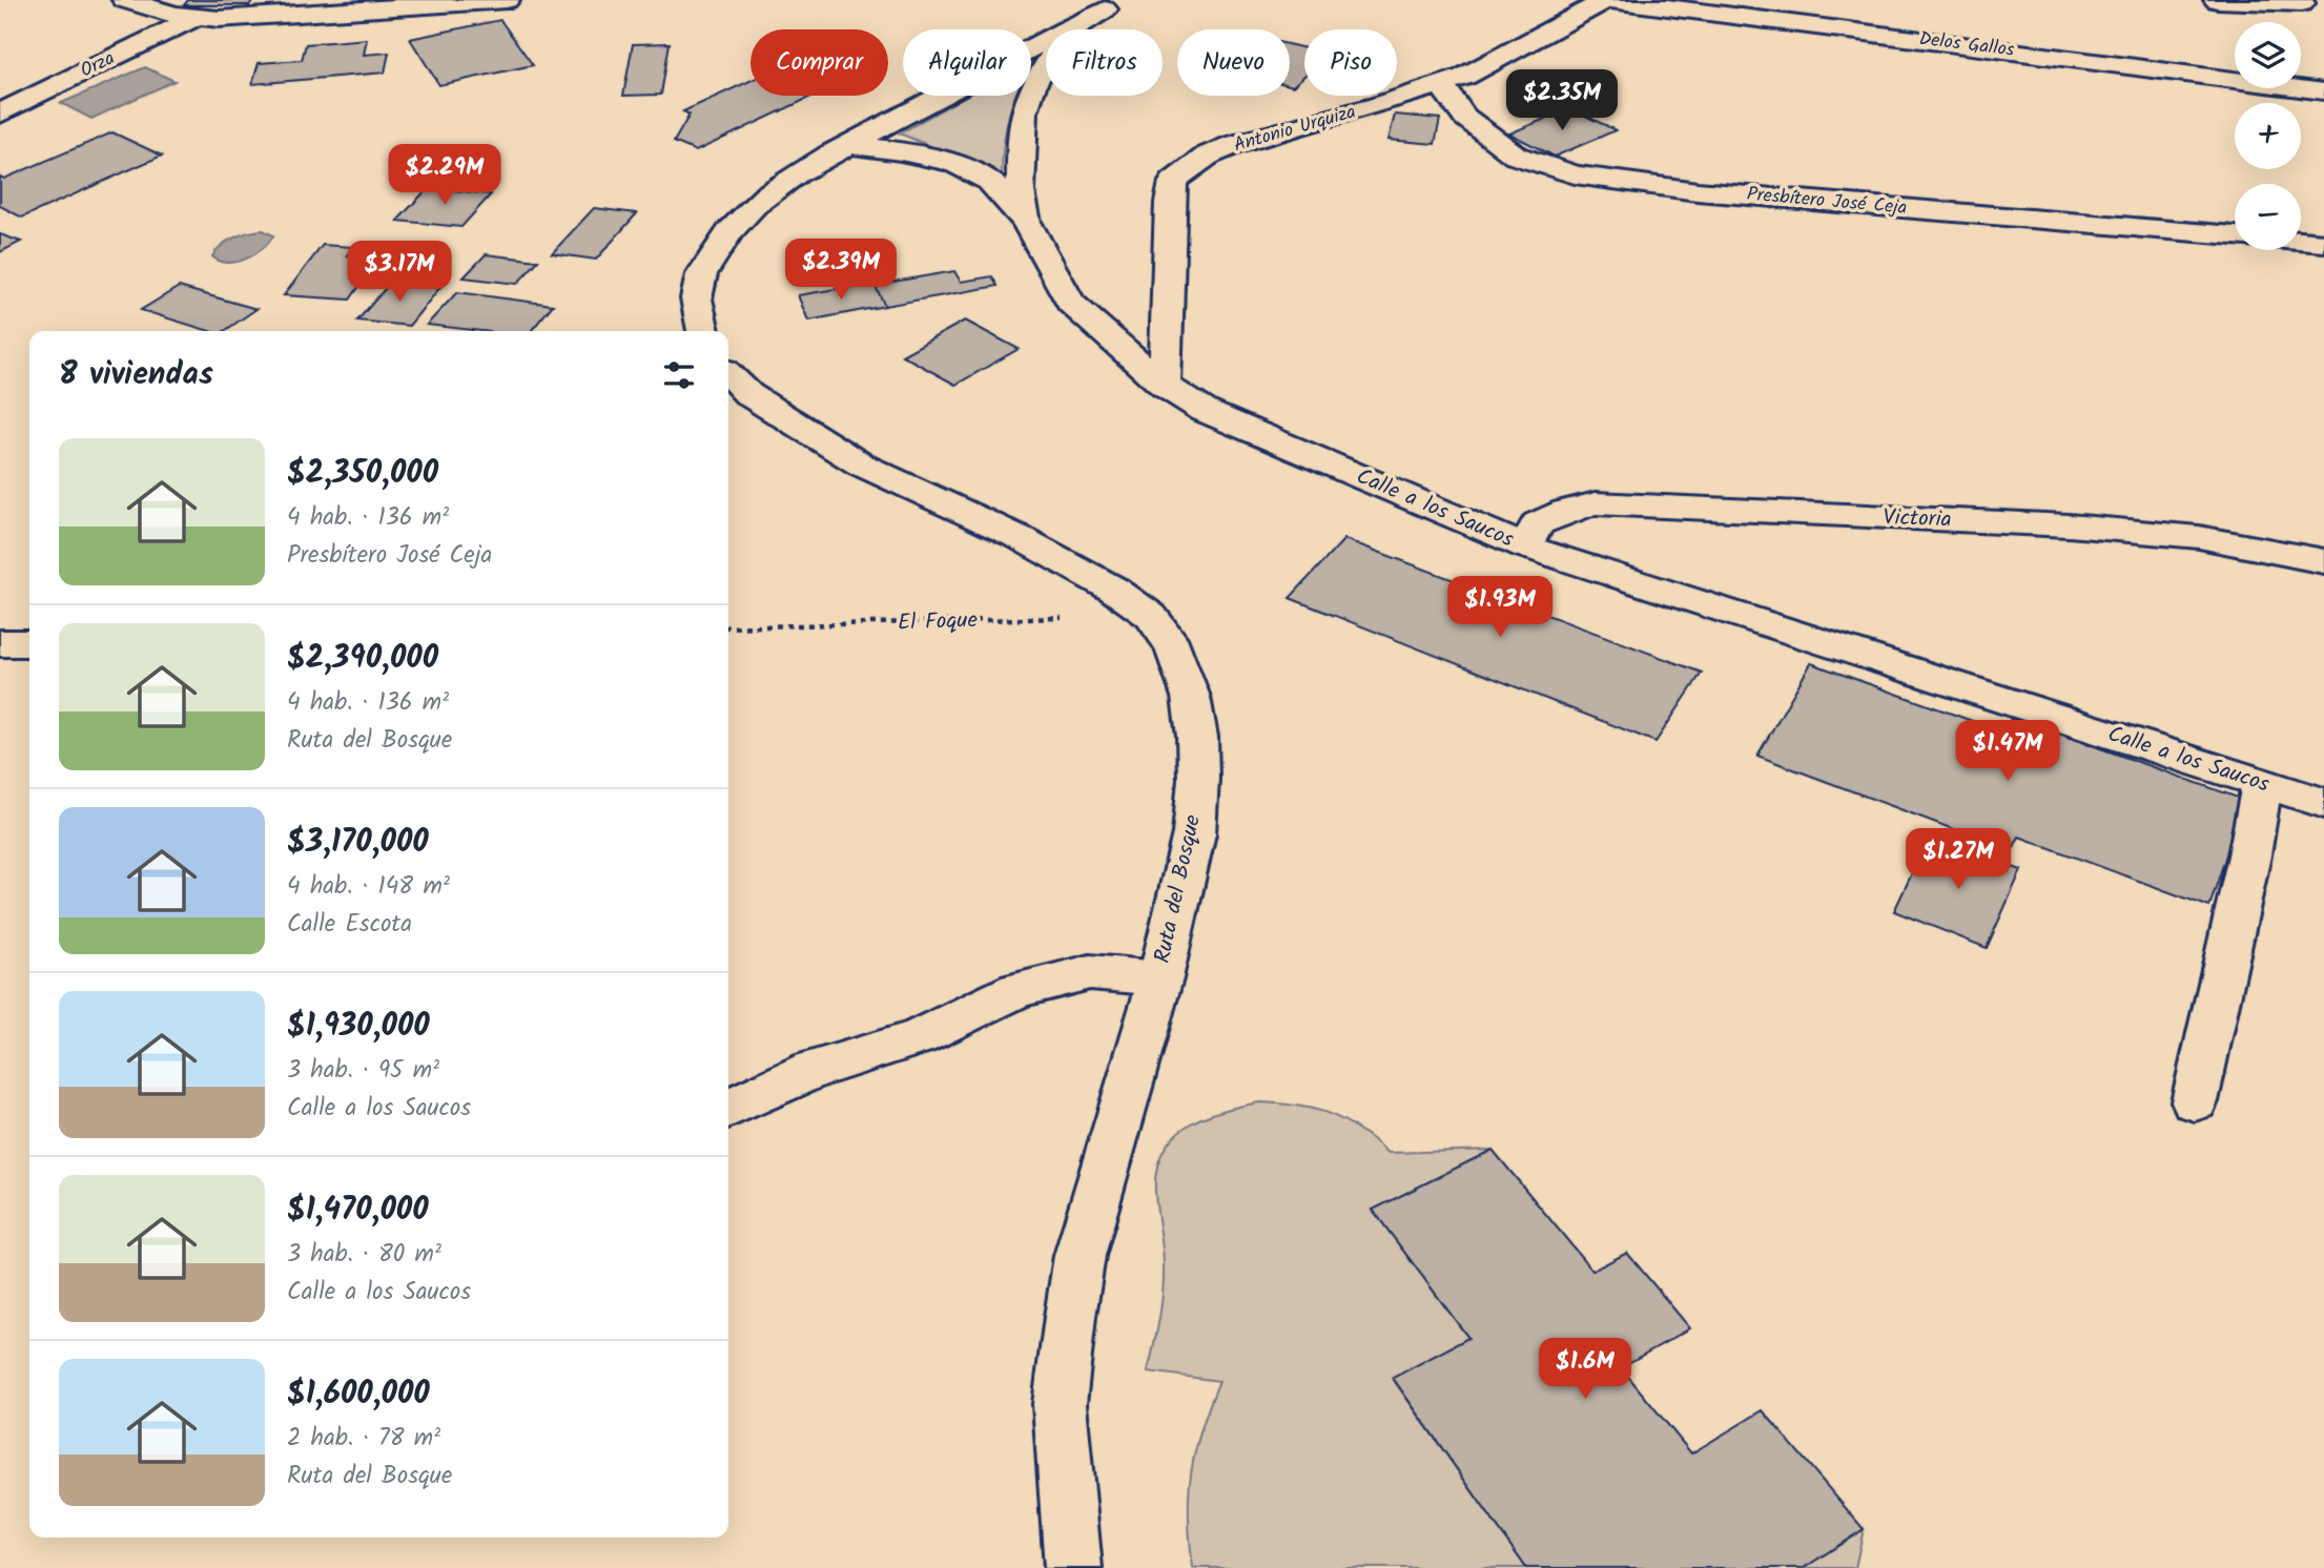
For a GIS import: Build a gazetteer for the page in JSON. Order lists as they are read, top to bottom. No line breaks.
{"streets":{"street":["Delos Gallos","Orza","Antonio Urquiza","Presbítero José Ceja","Calle a los Saucos","Victoria","Ruta del Bosque"],"path":["El Foque"]},"crossings":[["Delos Gallos","Antonio Urquiza"],["Antonio Urquiza","Presbítero José Ceja"],["Antonio Urquiza","Calle a los Saucos"],["Calle a los Saucos","Victoria"]],"page":{"map_buttons":["+","−"],"chip":["Comprar","Alquilar","Filtros","Nuevo","Piso"],"price":["$2.35M","$2.29M","$2.39M","$3.17M","$1.93M","$1.47M","$1.27M","$1.6M"],"heading":"8 viviendas","list":[{"name":"$2,350,000","note":"4 hab. · 136 m² · Presbítero José Ceja"},{"name":"$2,390,000","note":"4 hab. · 136 m² · Ruta del Bosque"},{"name":"$3,170,000","note":"4 hab. · 148 m² · Calle Escota"},{"name":"$1,930,000","note":"3 hab. · 95 m² · Calle a los Saucos"},{"name":"$1,470,000","note":"3 hab. · 80 m² · Calle a los Saucos"},{"name":"$1,600,000","note":"2 hab. · 78 m² · Ruta del Bosque"}]}}
